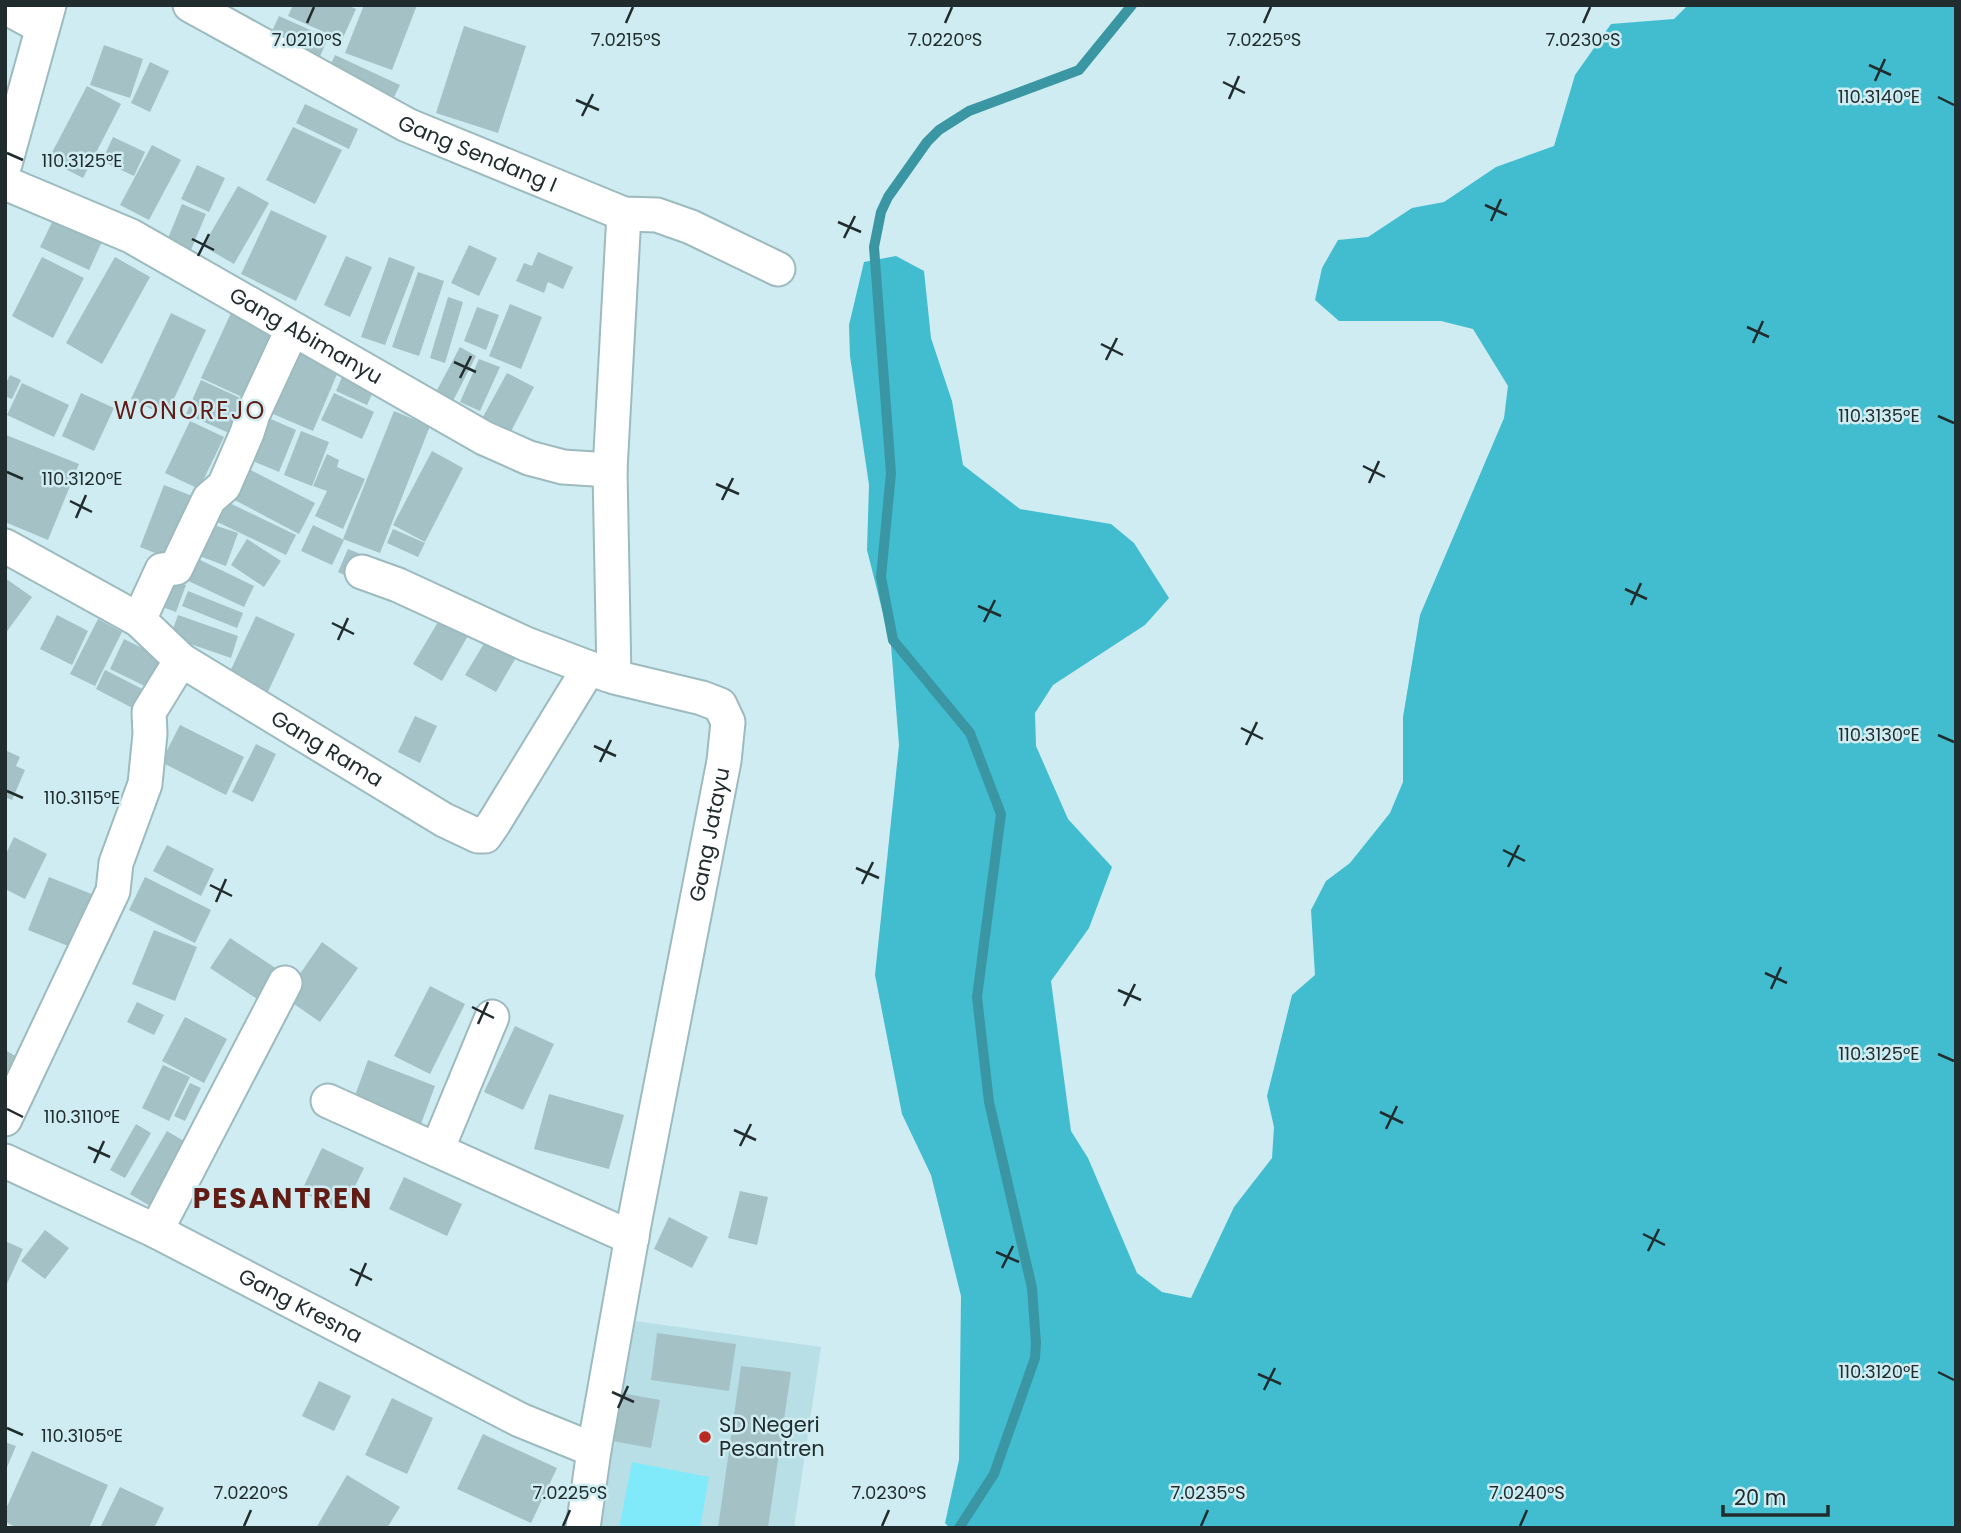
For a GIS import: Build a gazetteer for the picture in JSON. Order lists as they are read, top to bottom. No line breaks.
{"streets":{"street":["Gang Sendang I","Gang Abimanyu","Gang Rama","Gang Jatayu","Gang Kresna"]},"crossings":[["Gang Rama","Gang Jatayu"],["Gang Jatayu","Gang Kresna"]],"districts":["WONOREJO","PESANTREN"],"places":["SD Negeri Pesantren"],"scale_bar":"20 m","coordinates":["7.0210°S","7.0215°S","7.0220°S","7.0225°S","7.0230°S","110.3140°E","110.3125°E","110.3135°E","110.3120°E","110.3130°E","110.3115°E","110.3110°E","110.3105°E","7.0235°S","7.0240°S"]}
